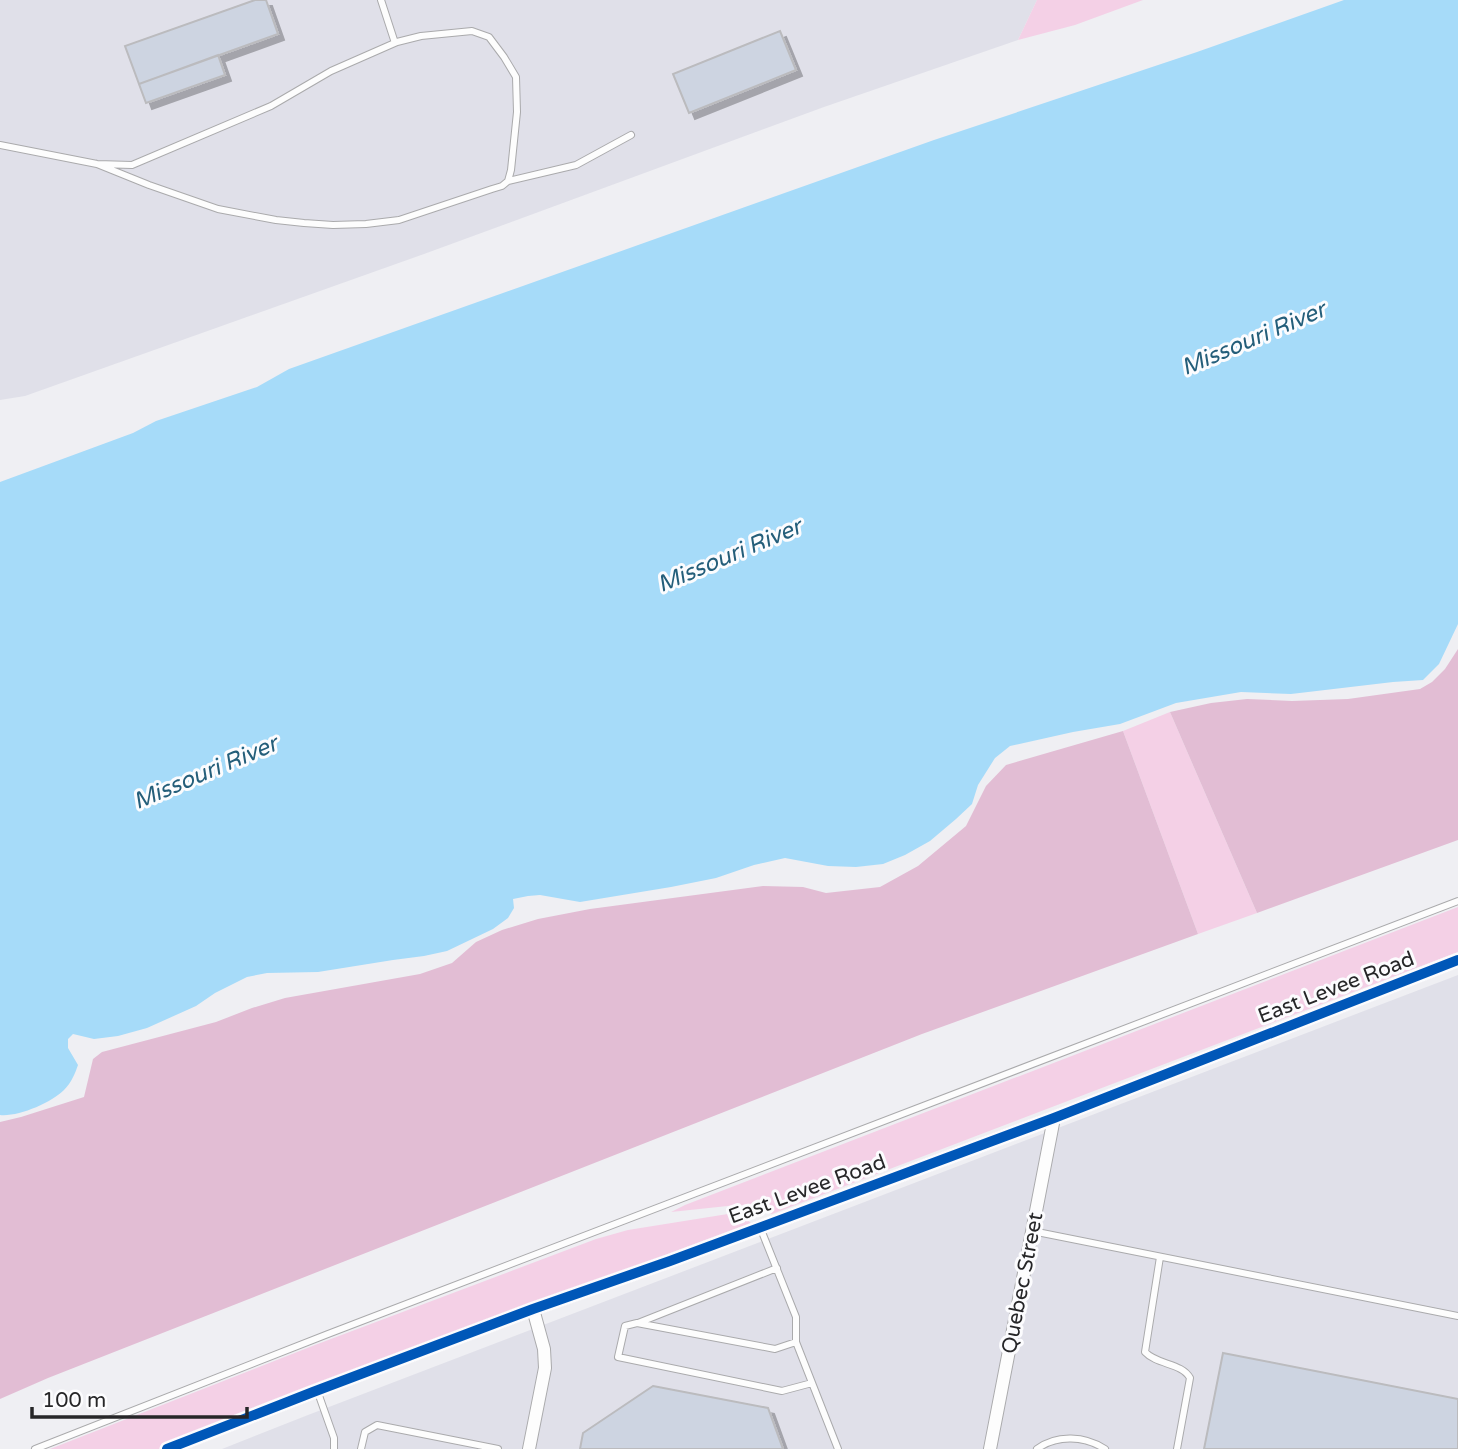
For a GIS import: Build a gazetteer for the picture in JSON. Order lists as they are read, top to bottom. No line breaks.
{"streets":{"street":["East Levee Road","Quebec Street"]},"crossings":[["East Levee Road","Quebec Street"]],"water":["Missouri River"],"scale_bar":"100 m"}
